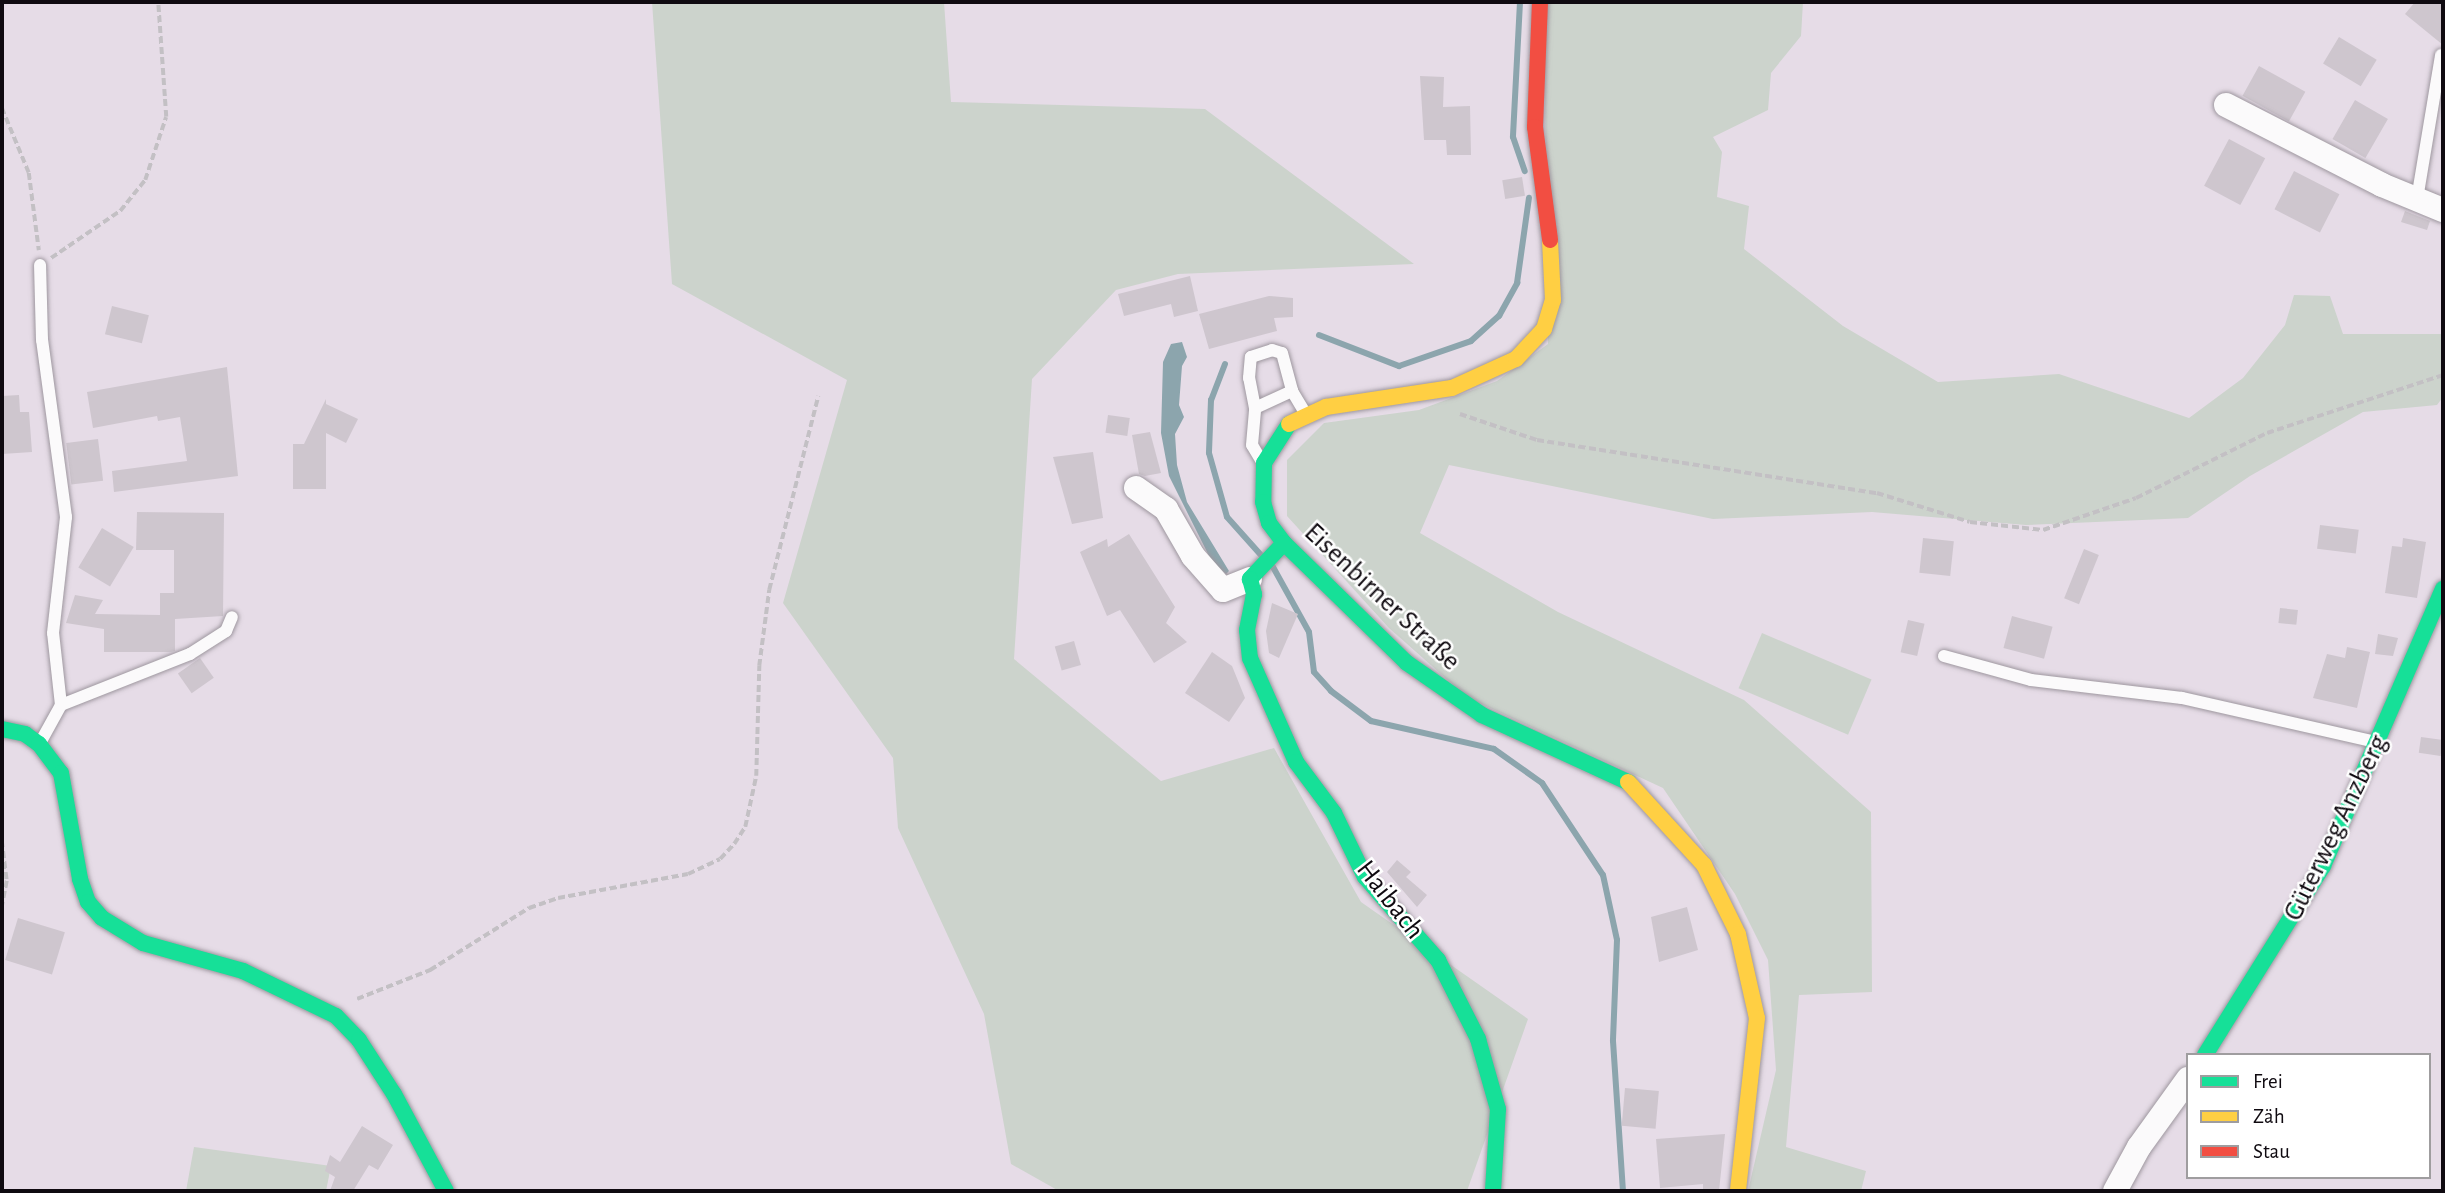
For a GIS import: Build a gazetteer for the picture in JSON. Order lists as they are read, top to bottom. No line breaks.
{"streets":{"street":["Eisenbirner Straße","Güterweg Anzberg","Haibach"]},"legend":["Frei","Zäh","Stau"]}
